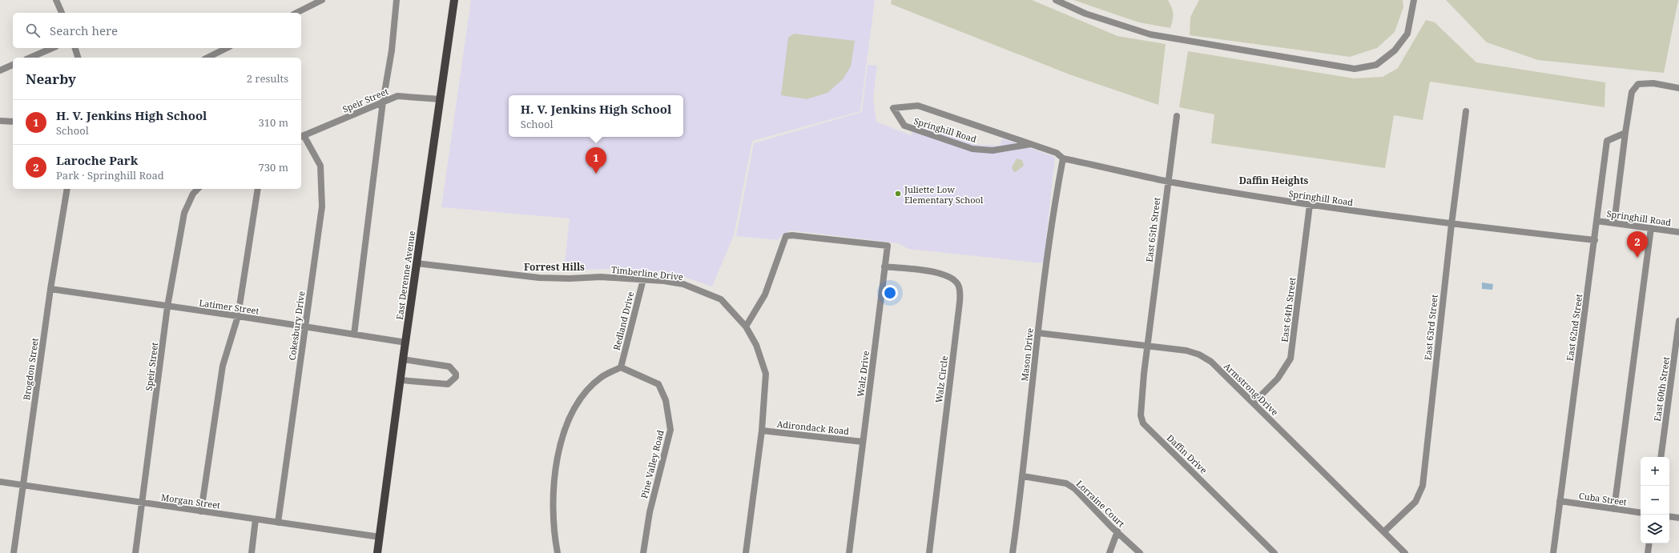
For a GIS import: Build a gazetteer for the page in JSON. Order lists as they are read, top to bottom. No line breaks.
{"streets":{"main road":["East Derenne Avenue"],"street":["Speir Street","Springhill Road","East 65th Street","Timberline Drive","Latimer Street","East 64th Street","Redland Drive","Cokesbury Drive","East 63rd Street","East 62nd Street","Mason Drive","Brogdon Street","Walz Drive","Walz Circle","Armstrong Drive","East 60th Street","Adirondack Road","Daffin Drive","Pine Valley Road","Cuba Street","Morgan Street","Lorraine Court"]},"crossings":[["Speir Street","East Derenne Avenue"],["Speir Street","Latimer Street"],["Speir Street","Cokesbury Drive"],["Speir Street","Morgan Street"],["Springhill Road","East 65th Street"],["Springhill Road","East 64th Street"],["Springhill Road","East 63rd Street"],["Springhill Road","East 62nd Street"],["Springhill Road","Mason Drive"],["East 65th Street","Armstrong Drive"],["East 65th Street","Daffin Drive"],["Timberline Drive","East Derenne Avenue"],["Timberline Drive","Redland Drive"],["Timberline Drive","Walz Drive"],["Timberline Drive","Adirondack Road"],["East Derenne Avenue","Latimer Street"],["East Derenne Avenue","Morgan Street"],["Latimer Street","Cokesbury Drive"],["Latimer Street","Brogdon Street"],["East 64th Street","Armstrong Drive"],["Redland Drive","Pine Valley Road"],["Cokesbury Drive","Morgan Street"],["East 63rd Street","Armstrong Drive"],["East 62nd Street","Cuba Street"],["Mason Drive","Armstrong Drive"],["Mason Drive","Lorraine Court"],["Brogdon Street","Morgan Street"],["Walz Drive","Walz Circle"],["Walz Drive","Adirondack Road"],["Armstrong Drive","Daffin Drive"]],"districts":["Daffin Heights","Forrest Hills"],"places":["Juliette Low Elementary School"],"page":{"search":"Search here","heading":["Nearby","2 results"],"popup":["H. V. Jenkins High School","School"],"list":[{"mark":"1","name":"H. V. Jenkins High School","note":"School","value":"310 m"},{"mark":"2","name":"Laroche Park","note":"Park · Springhill Road","value":"730 m"}],"pins":["1","2"],"map_buttons":["+","−"]}}
